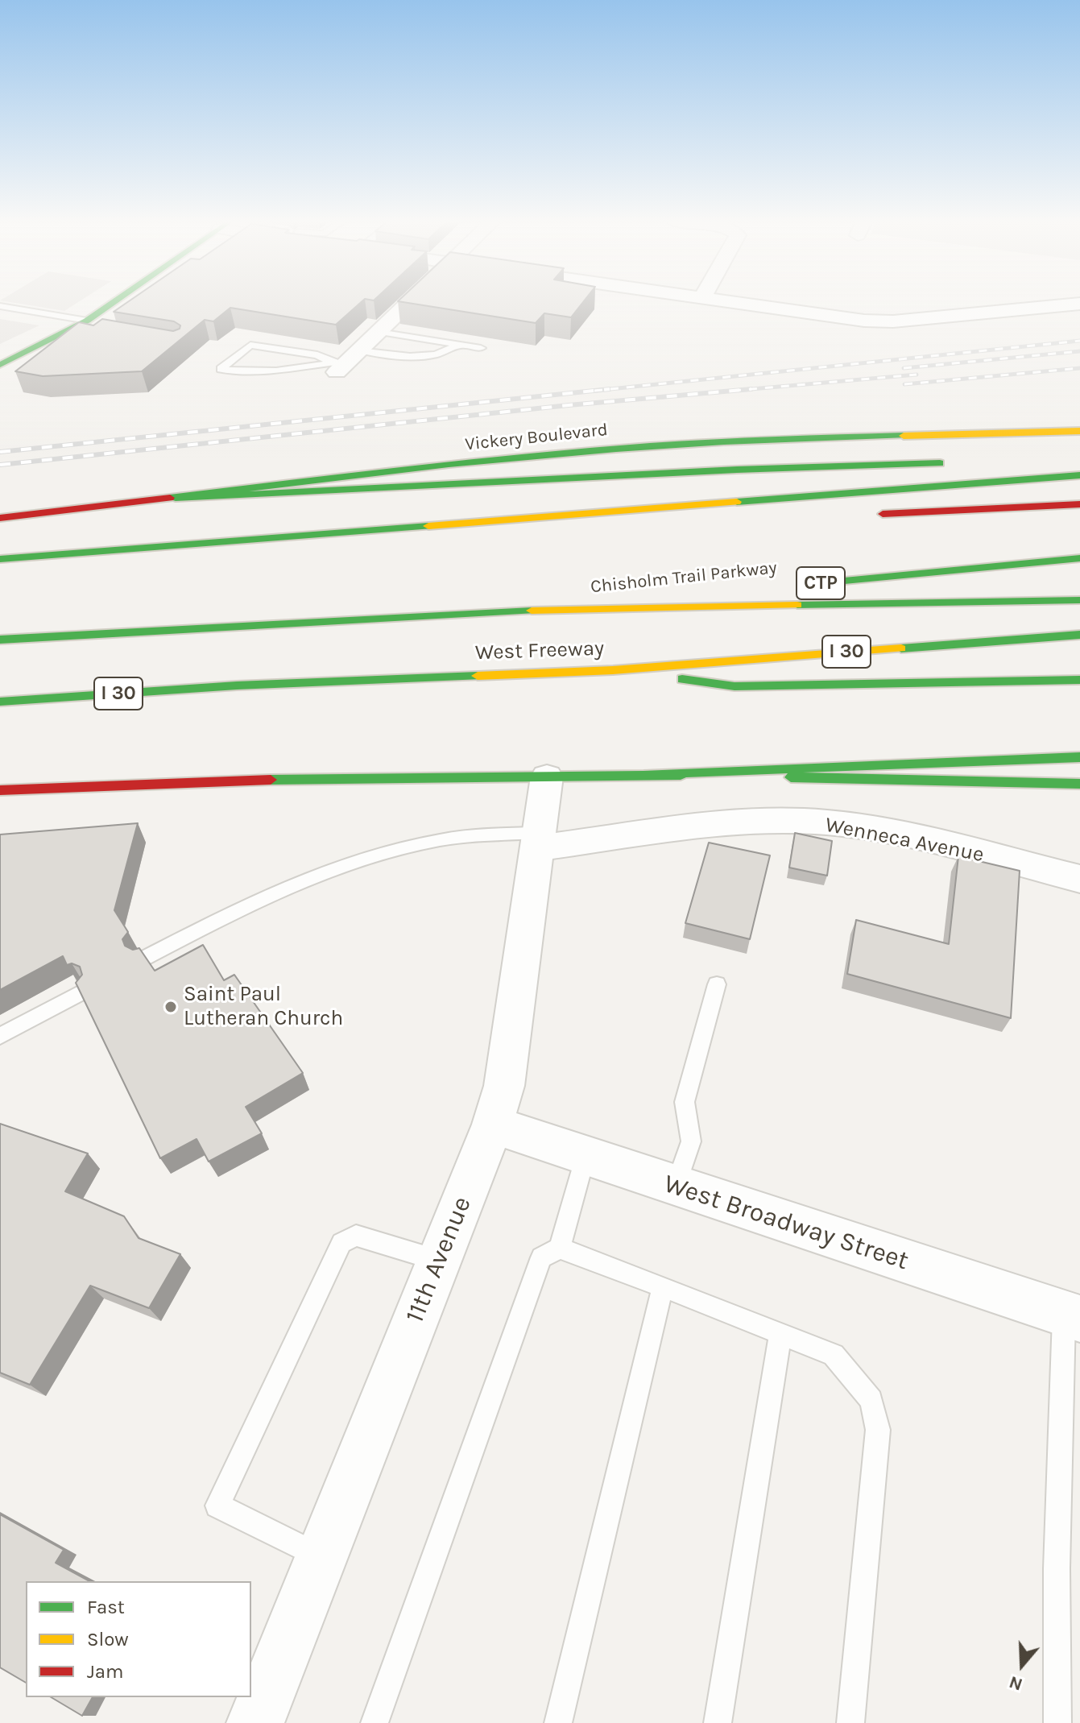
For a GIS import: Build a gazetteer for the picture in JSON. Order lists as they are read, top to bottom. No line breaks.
{"streets":{"main road":["Vickery Boulevard","Chisholm Trail Parkway","CTP","West Freeway","I 30"],"street":["Wenneca Avenue","West Broadway Street","11th Avenue"]},"crossings":[["Chisholm Trail Parkway","West Freeway"],["Wenneca Avenue","11th Avenue"],["West Broadway Street","11th Avenue"]],"places":["Saint Paul Lutheran Church"],"legend":["Fast","Slow","Jam"],"north":"bottom"}
